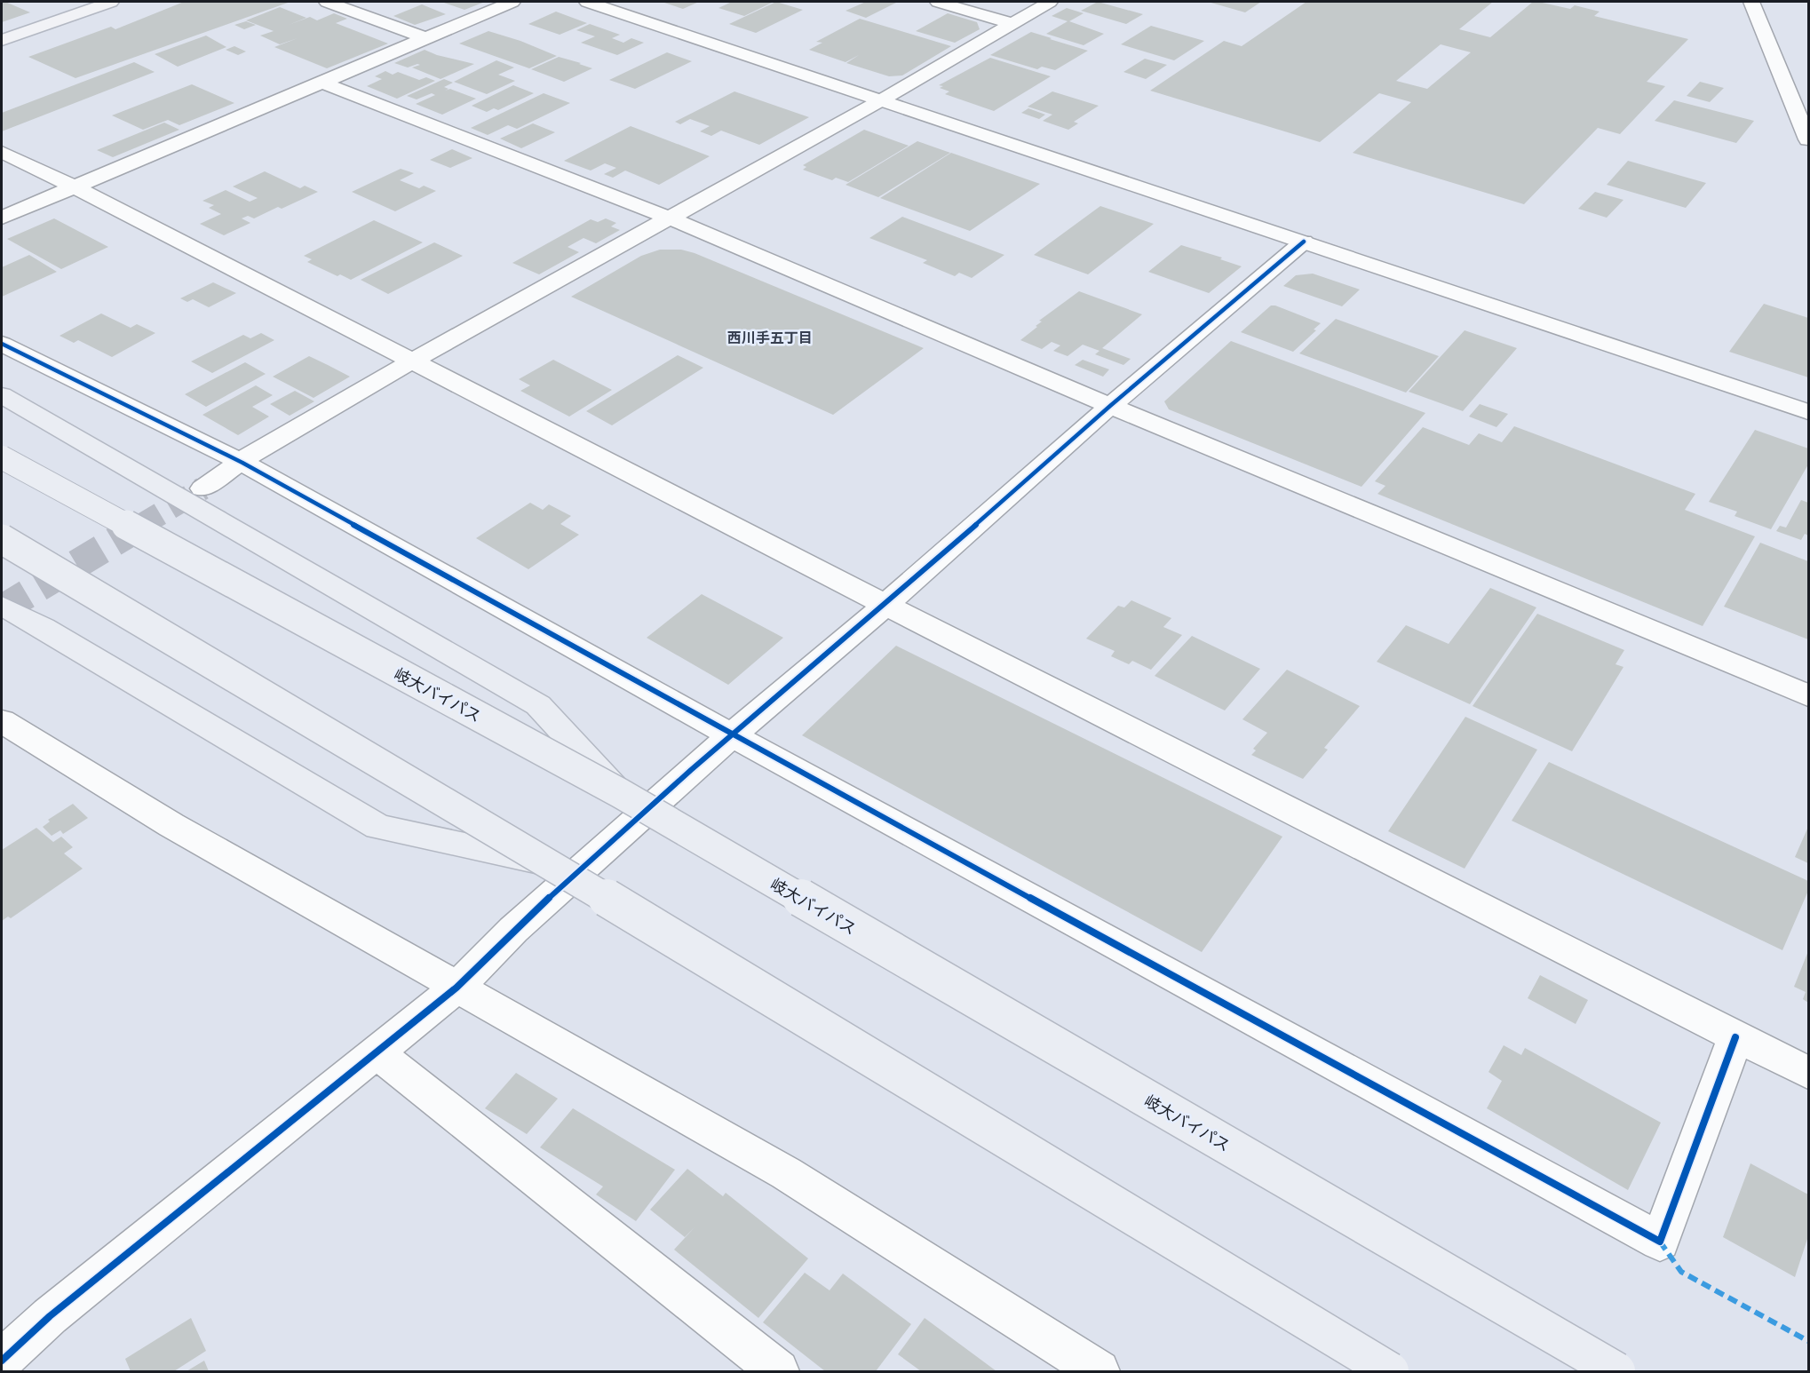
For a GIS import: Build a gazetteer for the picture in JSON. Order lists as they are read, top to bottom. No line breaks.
{"streets":{"highway":["岐大バイパス"]},"districts":["西川手五丁目"]}
